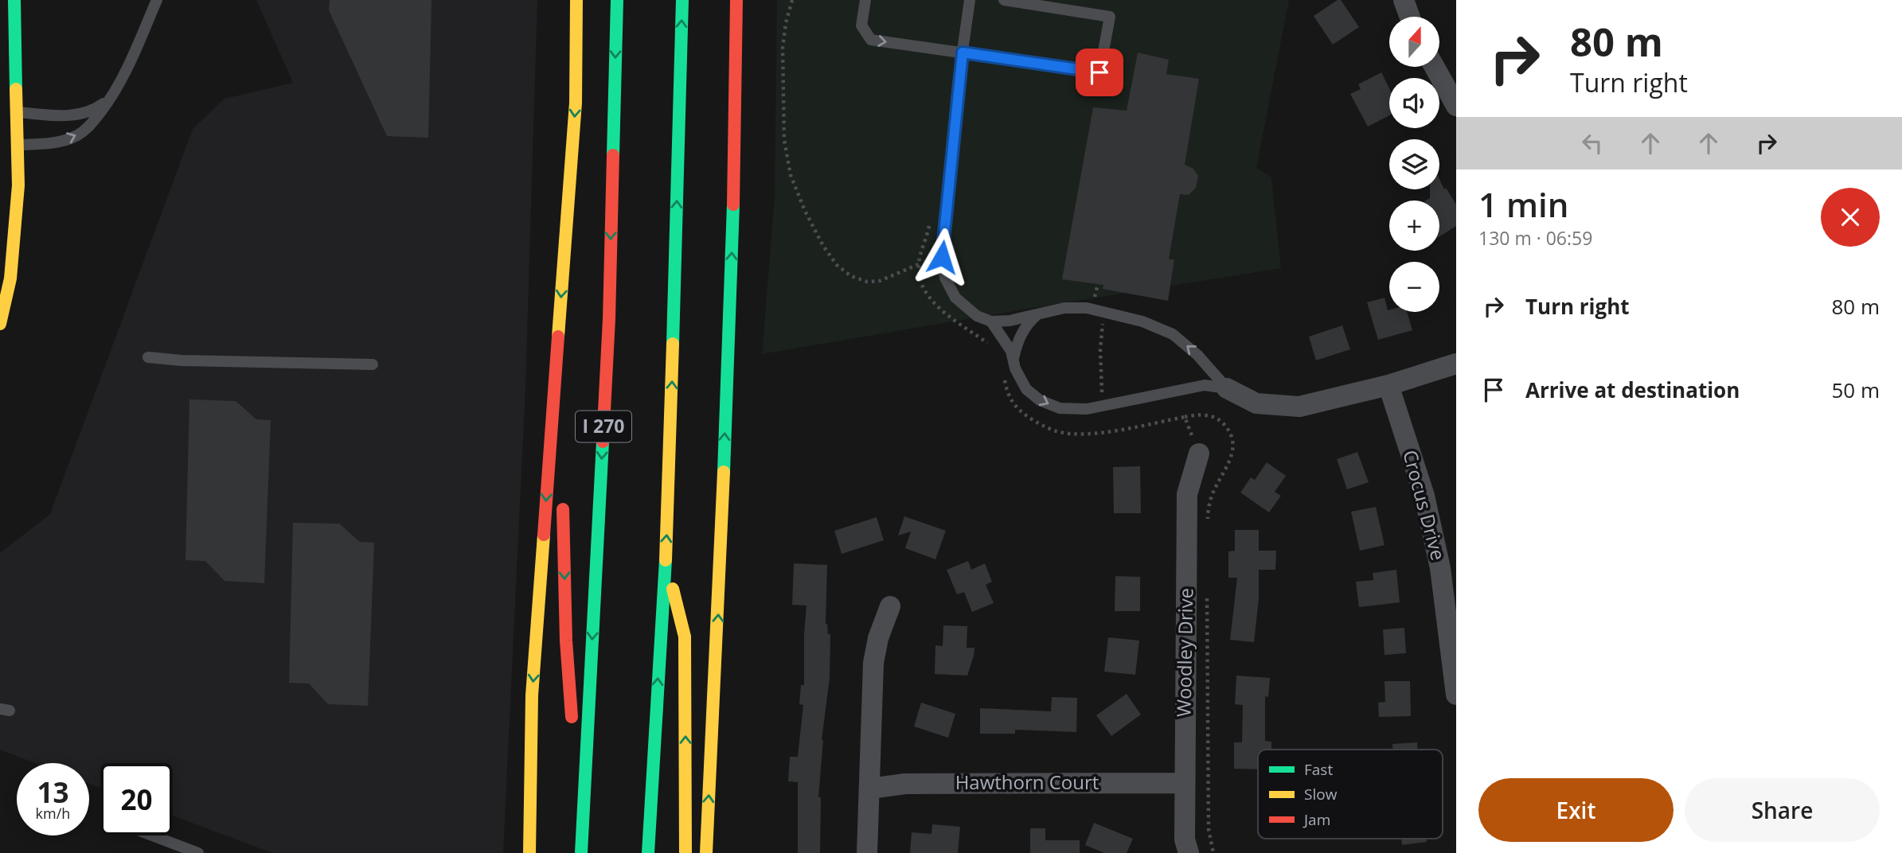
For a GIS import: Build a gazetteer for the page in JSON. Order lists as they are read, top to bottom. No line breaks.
{"streets":{"main road":["I 270"],"street":["Crocus Drive","Woodley Drive","Hawthorn Court"]},"crossings":[["Woodley Drive","Hawthorn Court"]],"legend":["Fast","Slow","Jam"],"north":"top","page":{"turn":["80 m","Turn right"],"map_buttons":["+","−"],"heading":["1 min","130 m · 06:59"],"list":[{"name":"Turn right","value":"80 m"},{"name":"Arrive at destination","value":"50 m"}],"speed":"13 km/h","limit":"20","buttons":["Exit","Share"]}}
